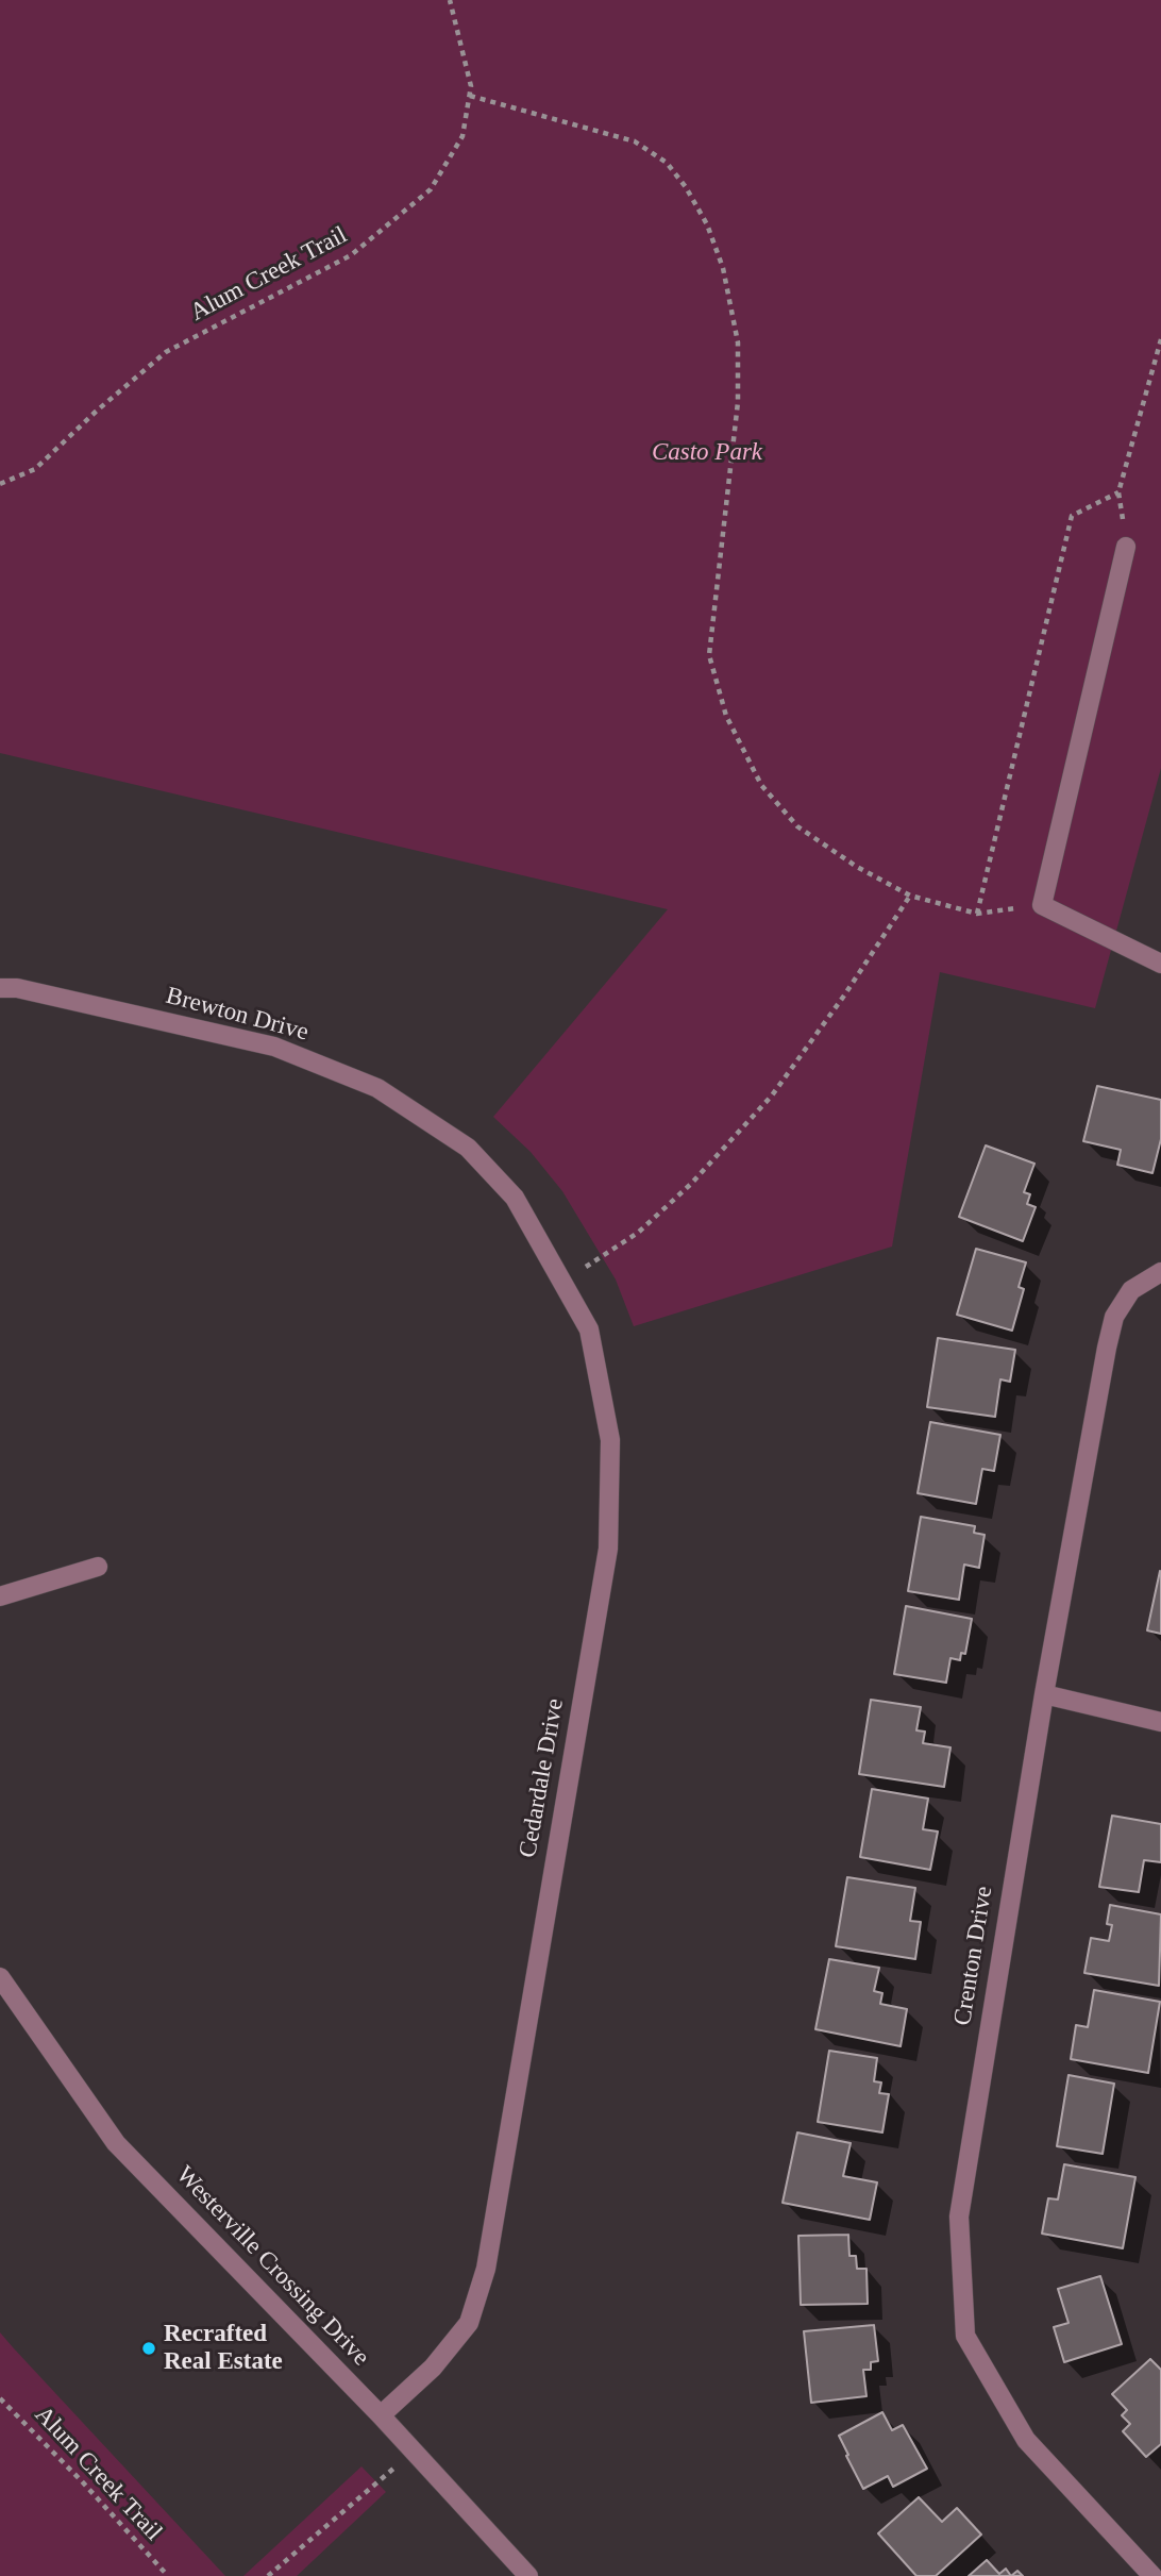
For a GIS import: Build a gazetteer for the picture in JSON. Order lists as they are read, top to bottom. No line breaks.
{"streets":{"street":["Brewton Drive","Cedardale Drive","Crenton Drive","Westerville Crossing Drive"],"path":["Alum Creek Trail"]},"crossings":[["Brewton Drive","Cedardale Drive"],["Cedardale Drive","Westerville Crossing Drive"]],"parks":["Casto Park"],"places":["Recrafted Real Estate"]}
